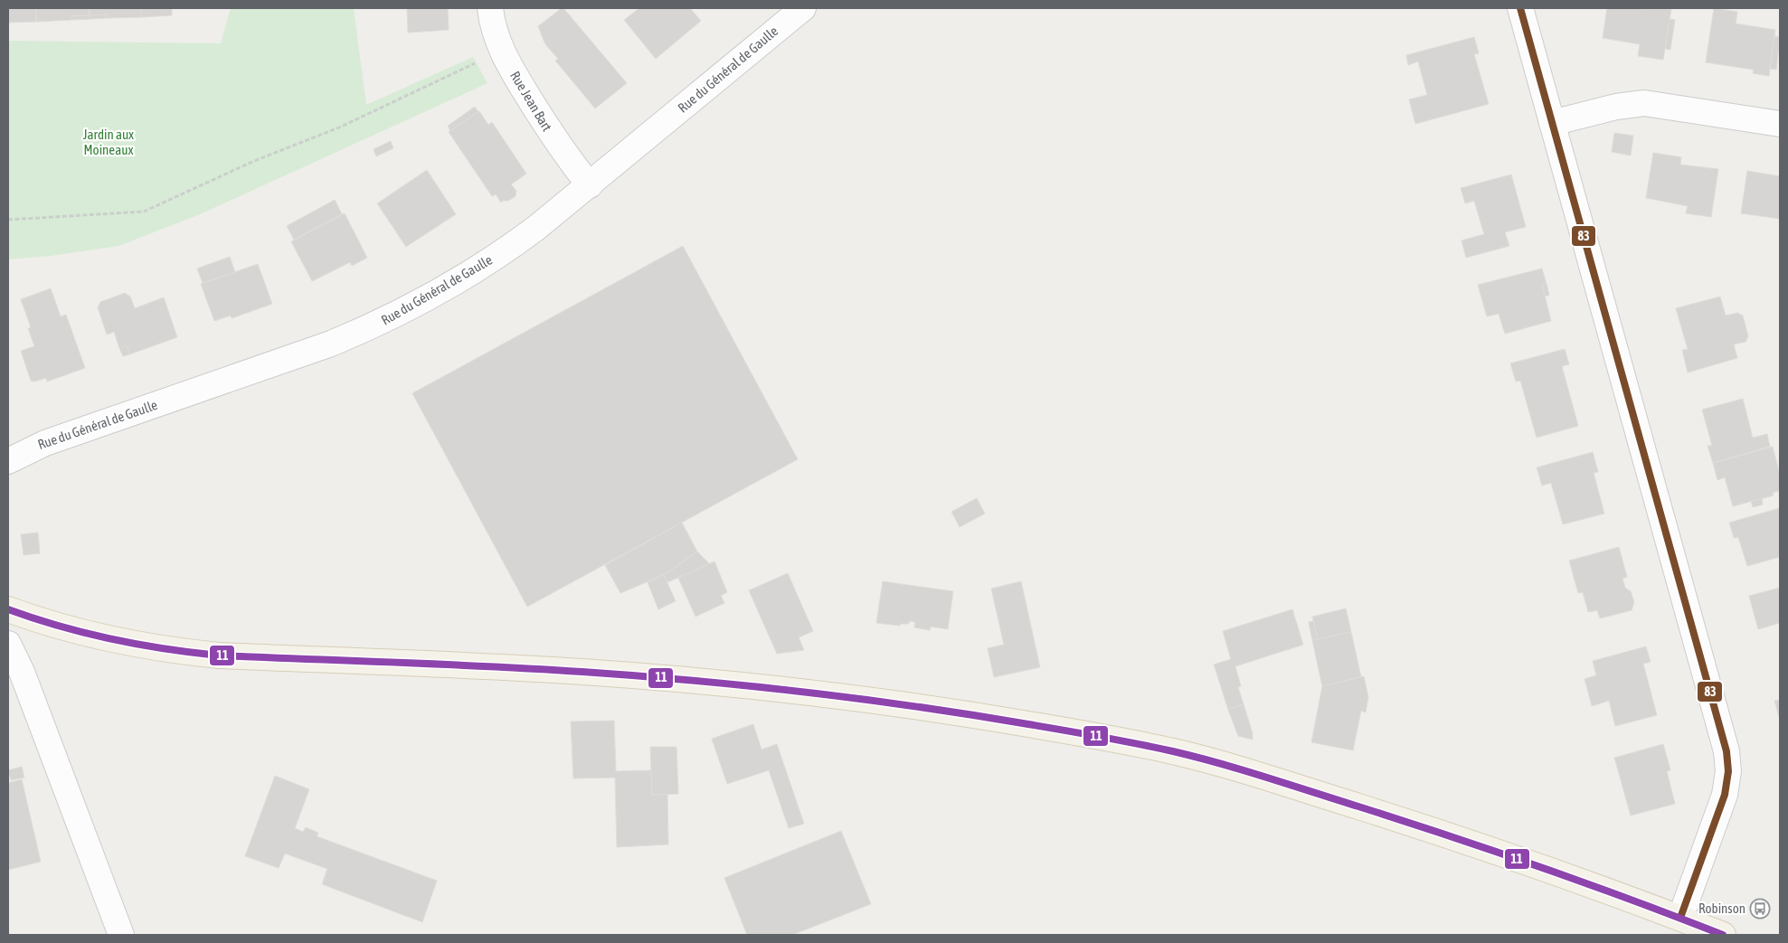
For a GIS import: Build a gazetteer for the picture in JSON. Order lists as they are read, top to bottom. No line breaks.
{"streets":{"street":["Rue du Général de Gaulle","Rue Jean Bart"]},"crossings":[["Rue du Général de Gaulle","Rue Jean Bart"]],"parks":["Jardin aux Moineaux"],"places":{"bus stop":["Robinson"]},"lines":["transit line 83","transit line 11"]}
